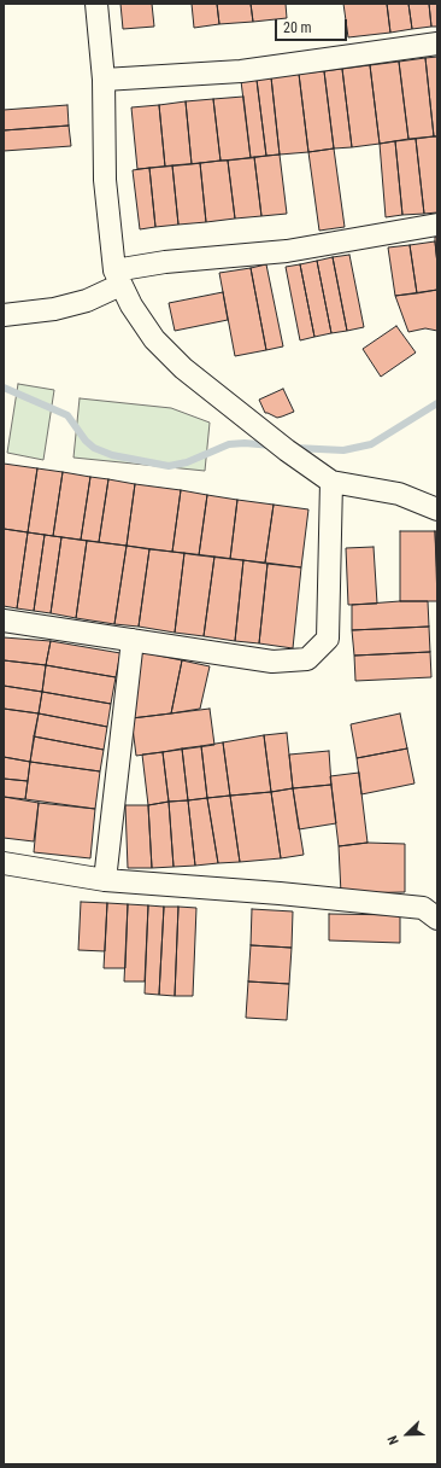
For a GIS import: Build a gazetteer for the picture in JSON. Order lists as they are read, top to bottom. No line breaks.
{"scale_bar":"20 m","north":"bottom left"}
